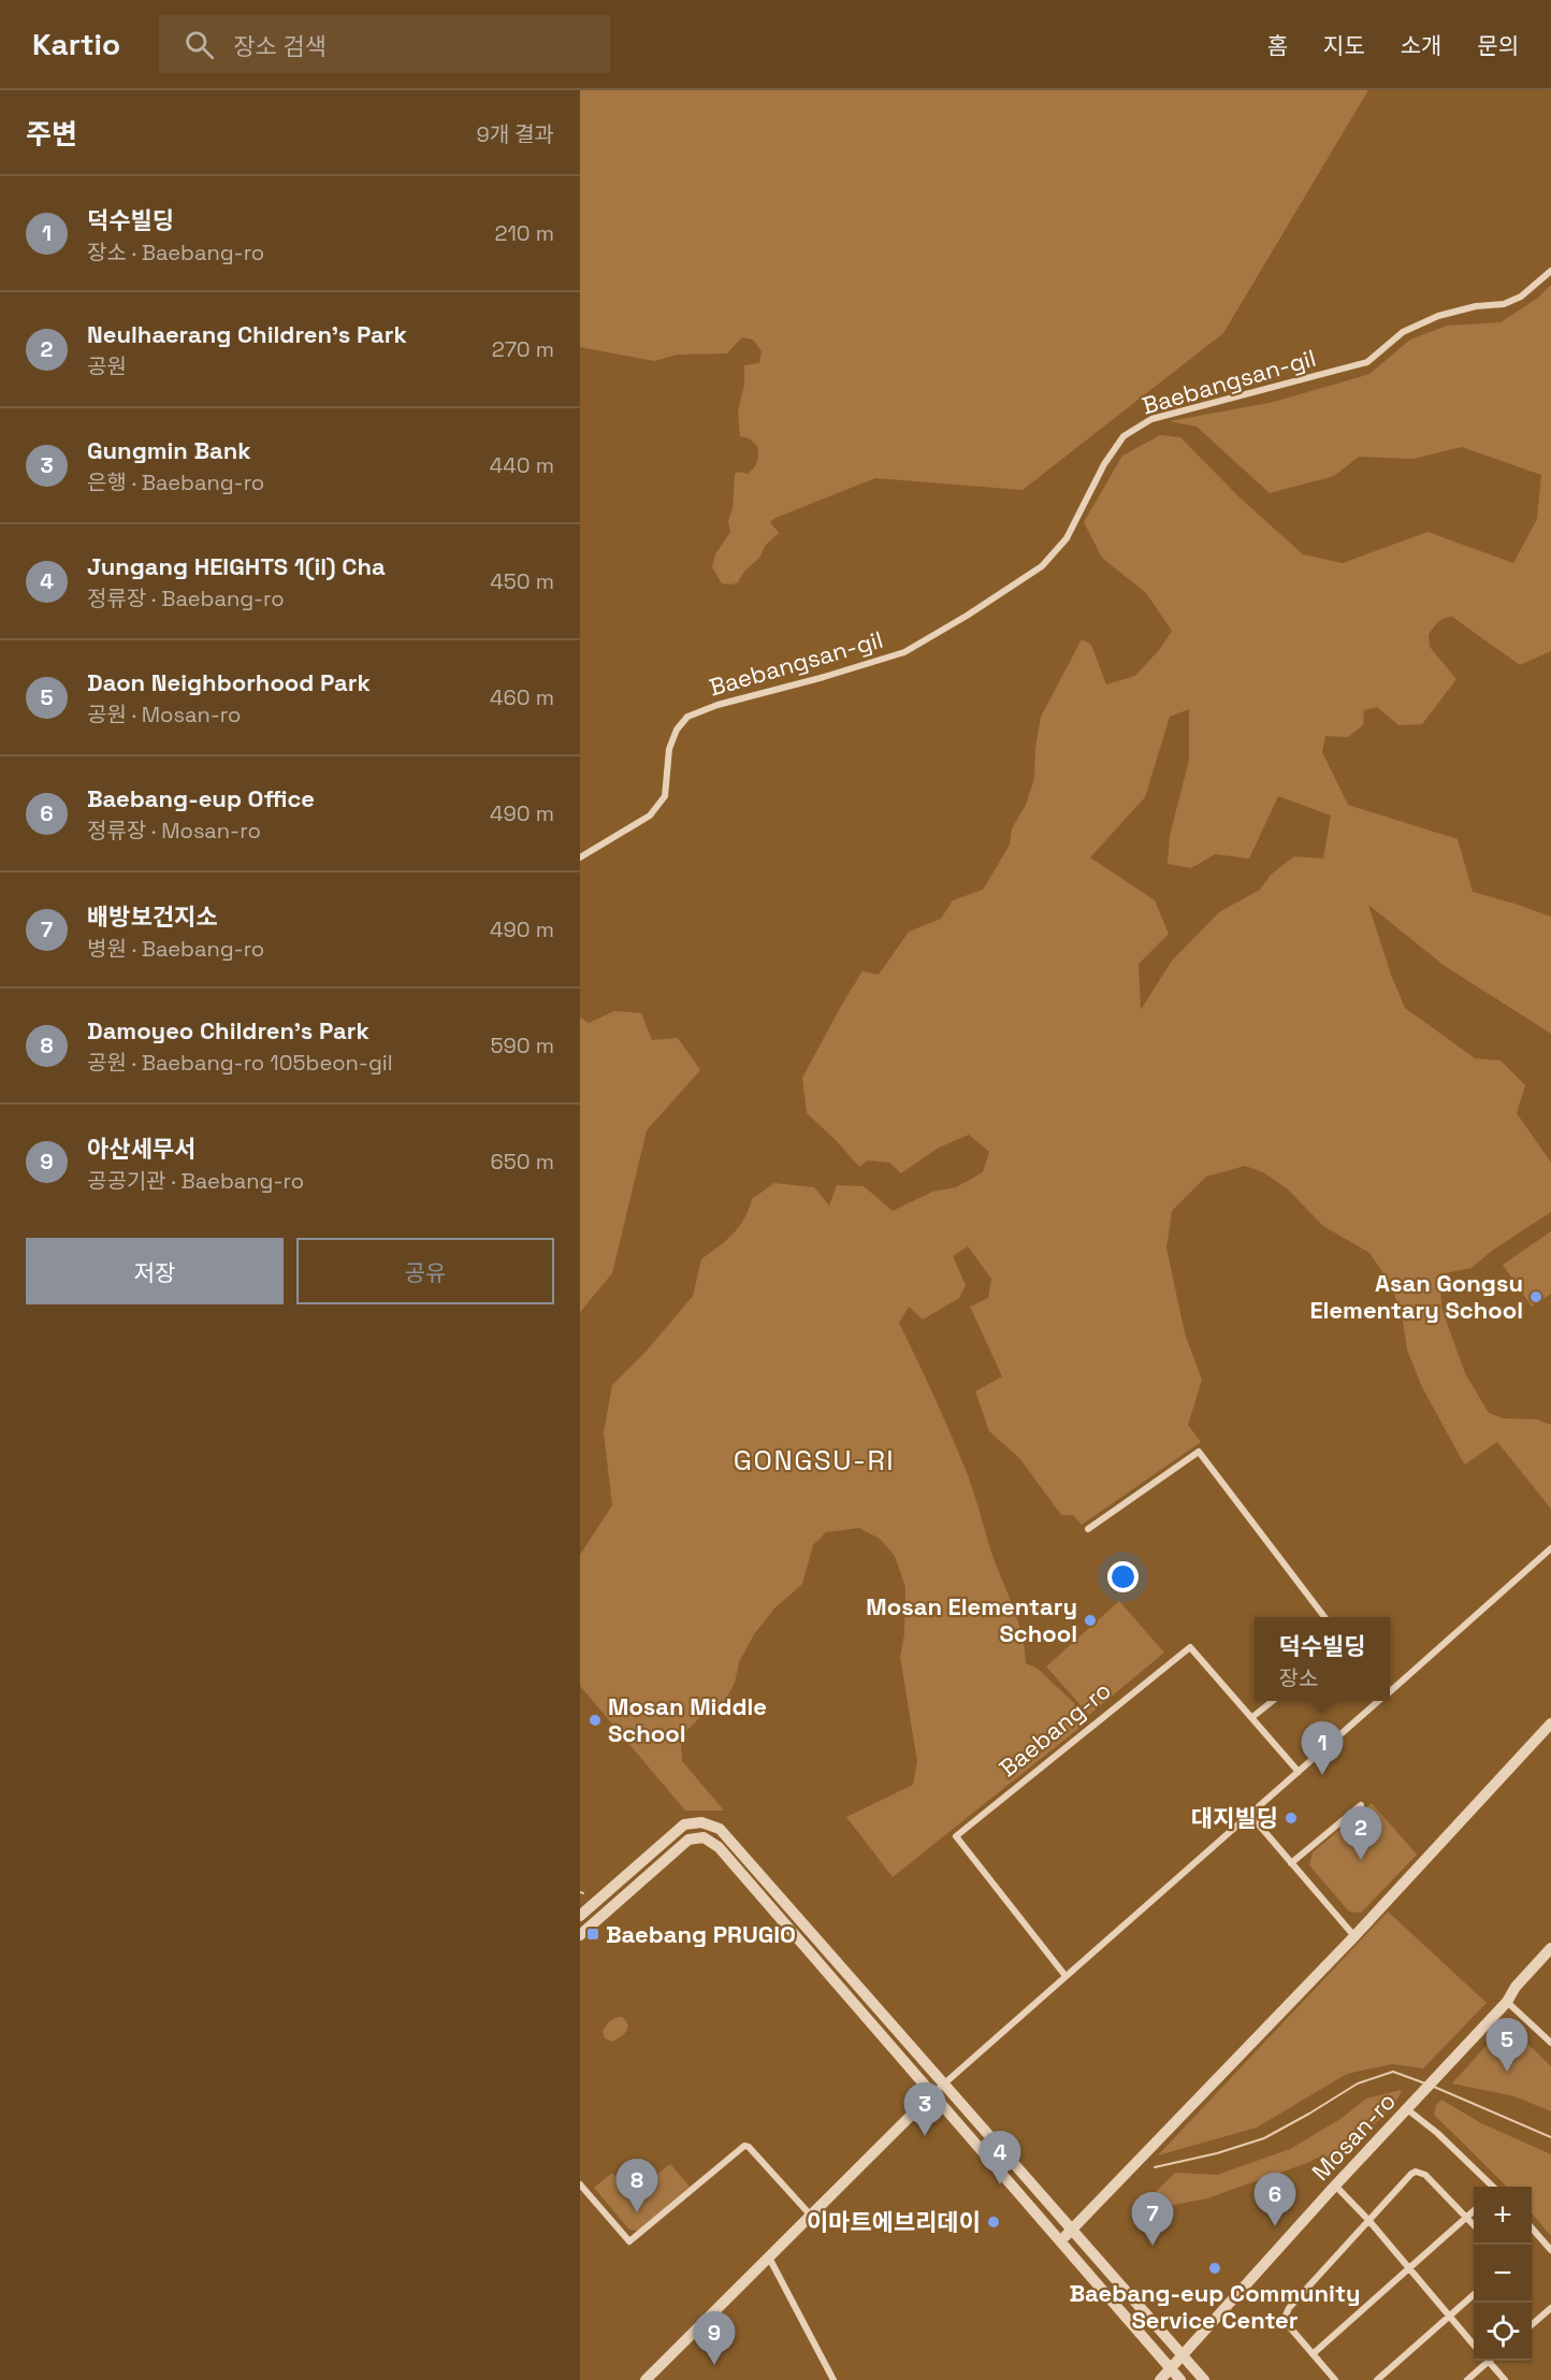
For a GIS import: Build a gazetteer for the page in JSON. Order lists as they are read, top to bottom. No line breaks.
{"streets":{"street":["Baebangsan-gil","Baebang-ro","Mosan-ro"]},"districts":["GONGSU-RI"],"places":{"other":["Asan Gongsu Elementary School","Mosan Elementary School","Mosan Middle School","대지빌딩","이마트에브리데이","Baebang-eup Community Service Center"],"transit":["Baebang PRUGIO"]},"page":{"header":"Kartio","search":"장소 검색","nav":["홈","지도","소개","문의"],"heading":["주변","9개 결과"],"list":[{"mark":"1","name":"덕수빌딩","note":"장소 · Baebang-ro","value":"210 m"},{"mark":"2","name":"Neulhaerang Children's Park","note":"공원","value":"270 m"},{"mark":"3","name":"Gungmin Bank","note":"은행 · Baebang-ro","value":"440 m"},{"mark":"4","name":"Jungang HEIGHTS 1(il) Cha","note":"정류장 · Baebang-ro","value":"450 m"},{"mark":"5","name":"Daon Neighborhood Park","note":"공원 · Mosan-ro","value":"460 m"},{"mark":"6","name":"Baebang-eup Office","note":"정류장 · Mosan-ro","value":"490 m"},{"mark":"7","name":"배방보건지소","note":"병원 · Baebang-ro","value":"490 m"},{"mark":"8","name":"Damoyeo Children's Park","note":"공원 · Baebang-ro 105beon-gil","value":"590 m"},{"mark":"9","name":"아산세무서","note":"공공기관 · Baebang-ro","value":"650 m"}],"buttons":["저장","공유"],"popup":["덕수빌딩","장소"],"pins":["1","2","5","3","4","8","6","7","9"],"map_buttons":["+","−"]}}
